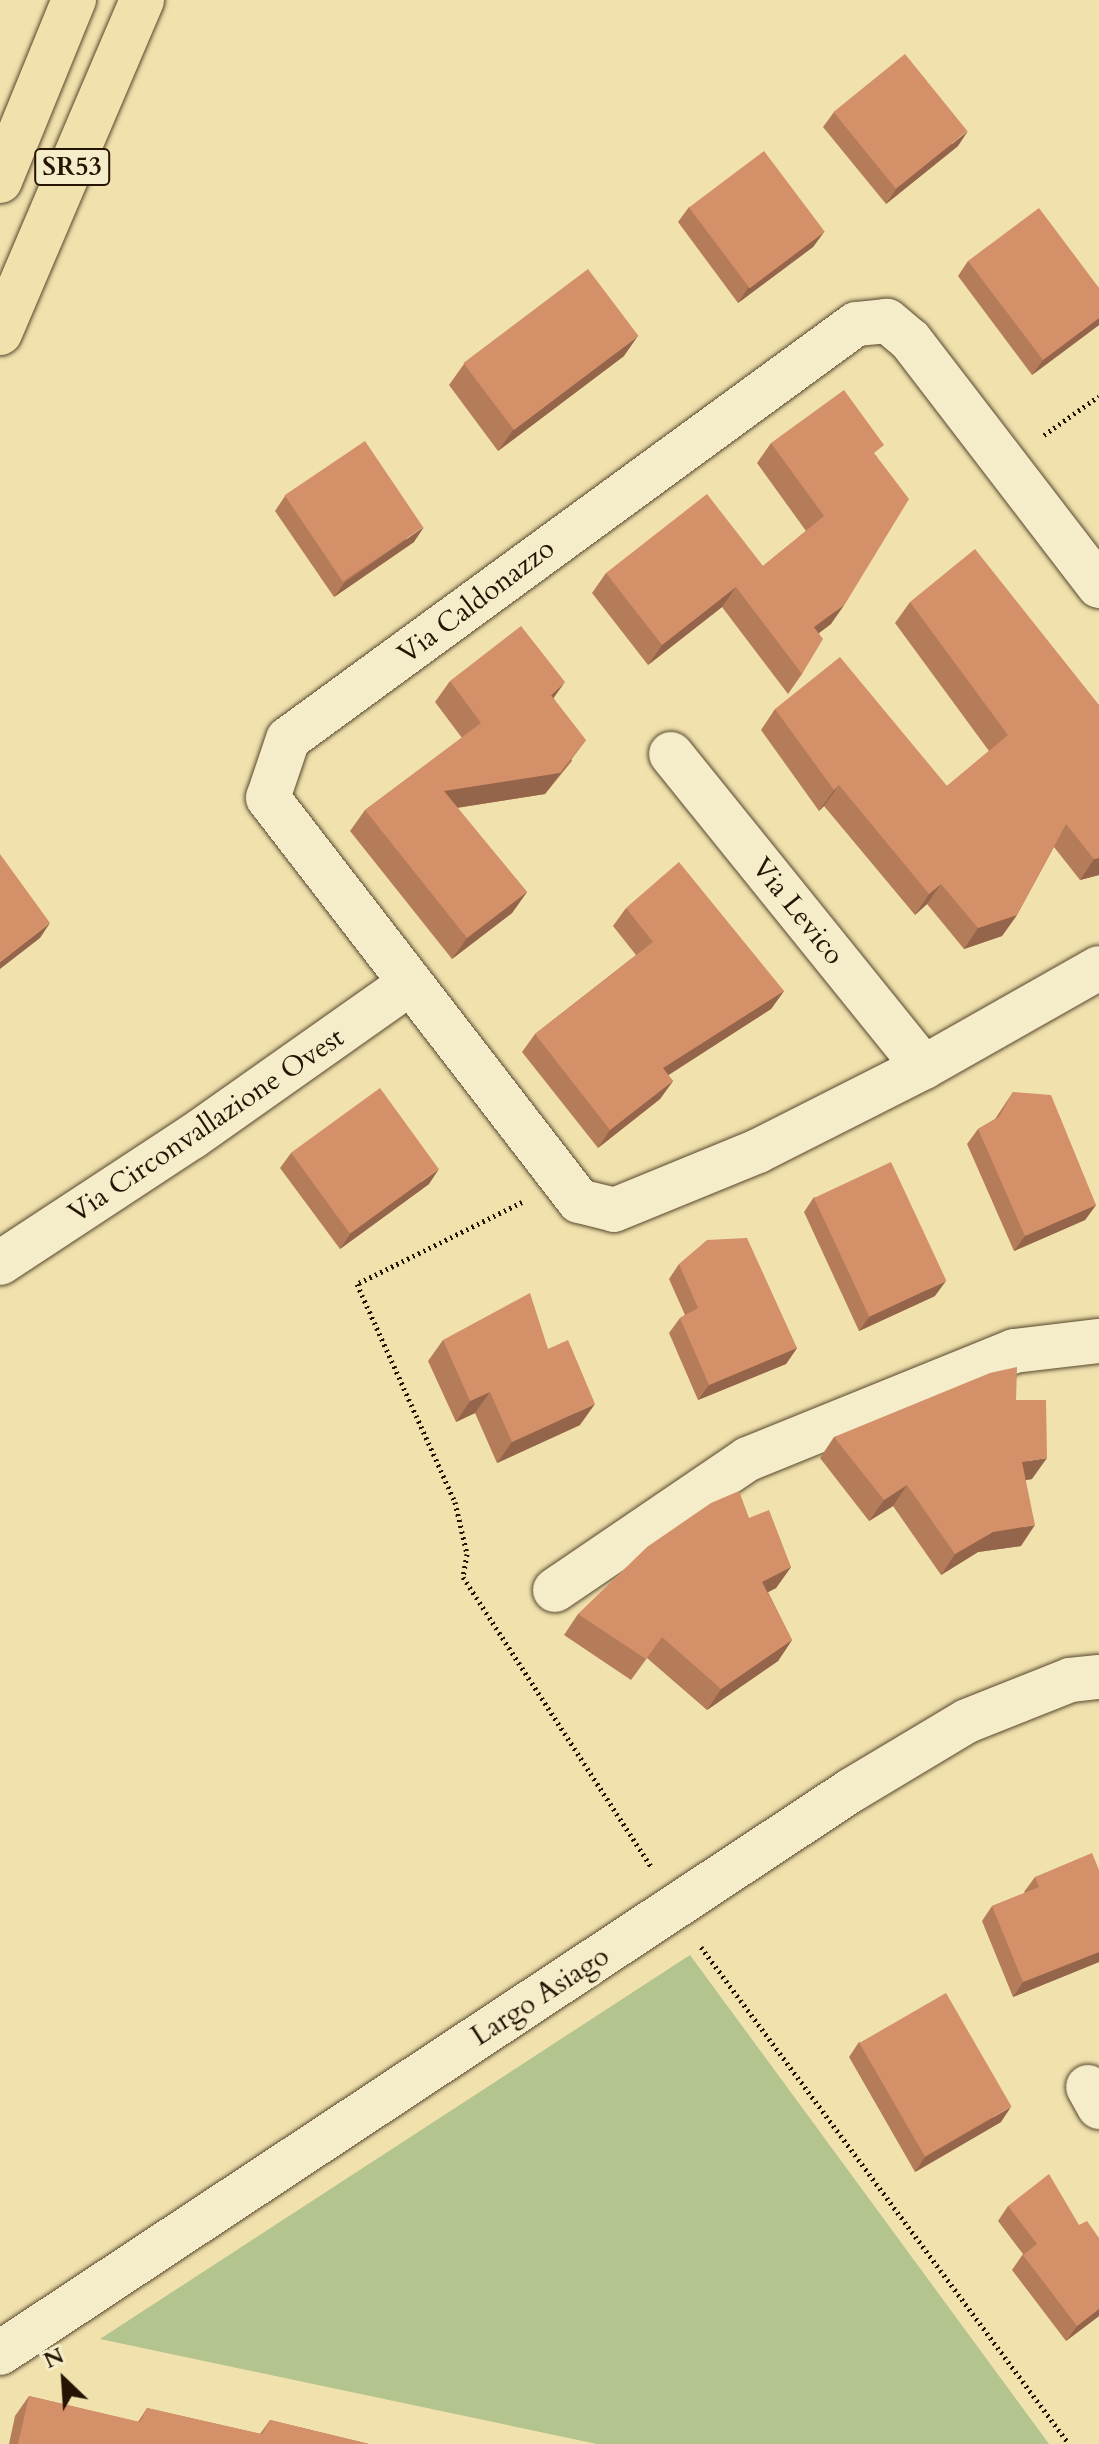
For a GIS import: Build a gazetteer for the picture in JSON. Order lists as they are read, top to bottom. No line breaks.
{"streets":{"main road":["SR53"],"street":["Via Caldonazzo","Via Levico","Via Circonvallazione Ovest","Largo Asiago"]},"crossings":[["Via Caldonazzo","Via Levico"],["Via Caldonazzo","Via Circonvallazione Ovest"]],"north":"top left"}
